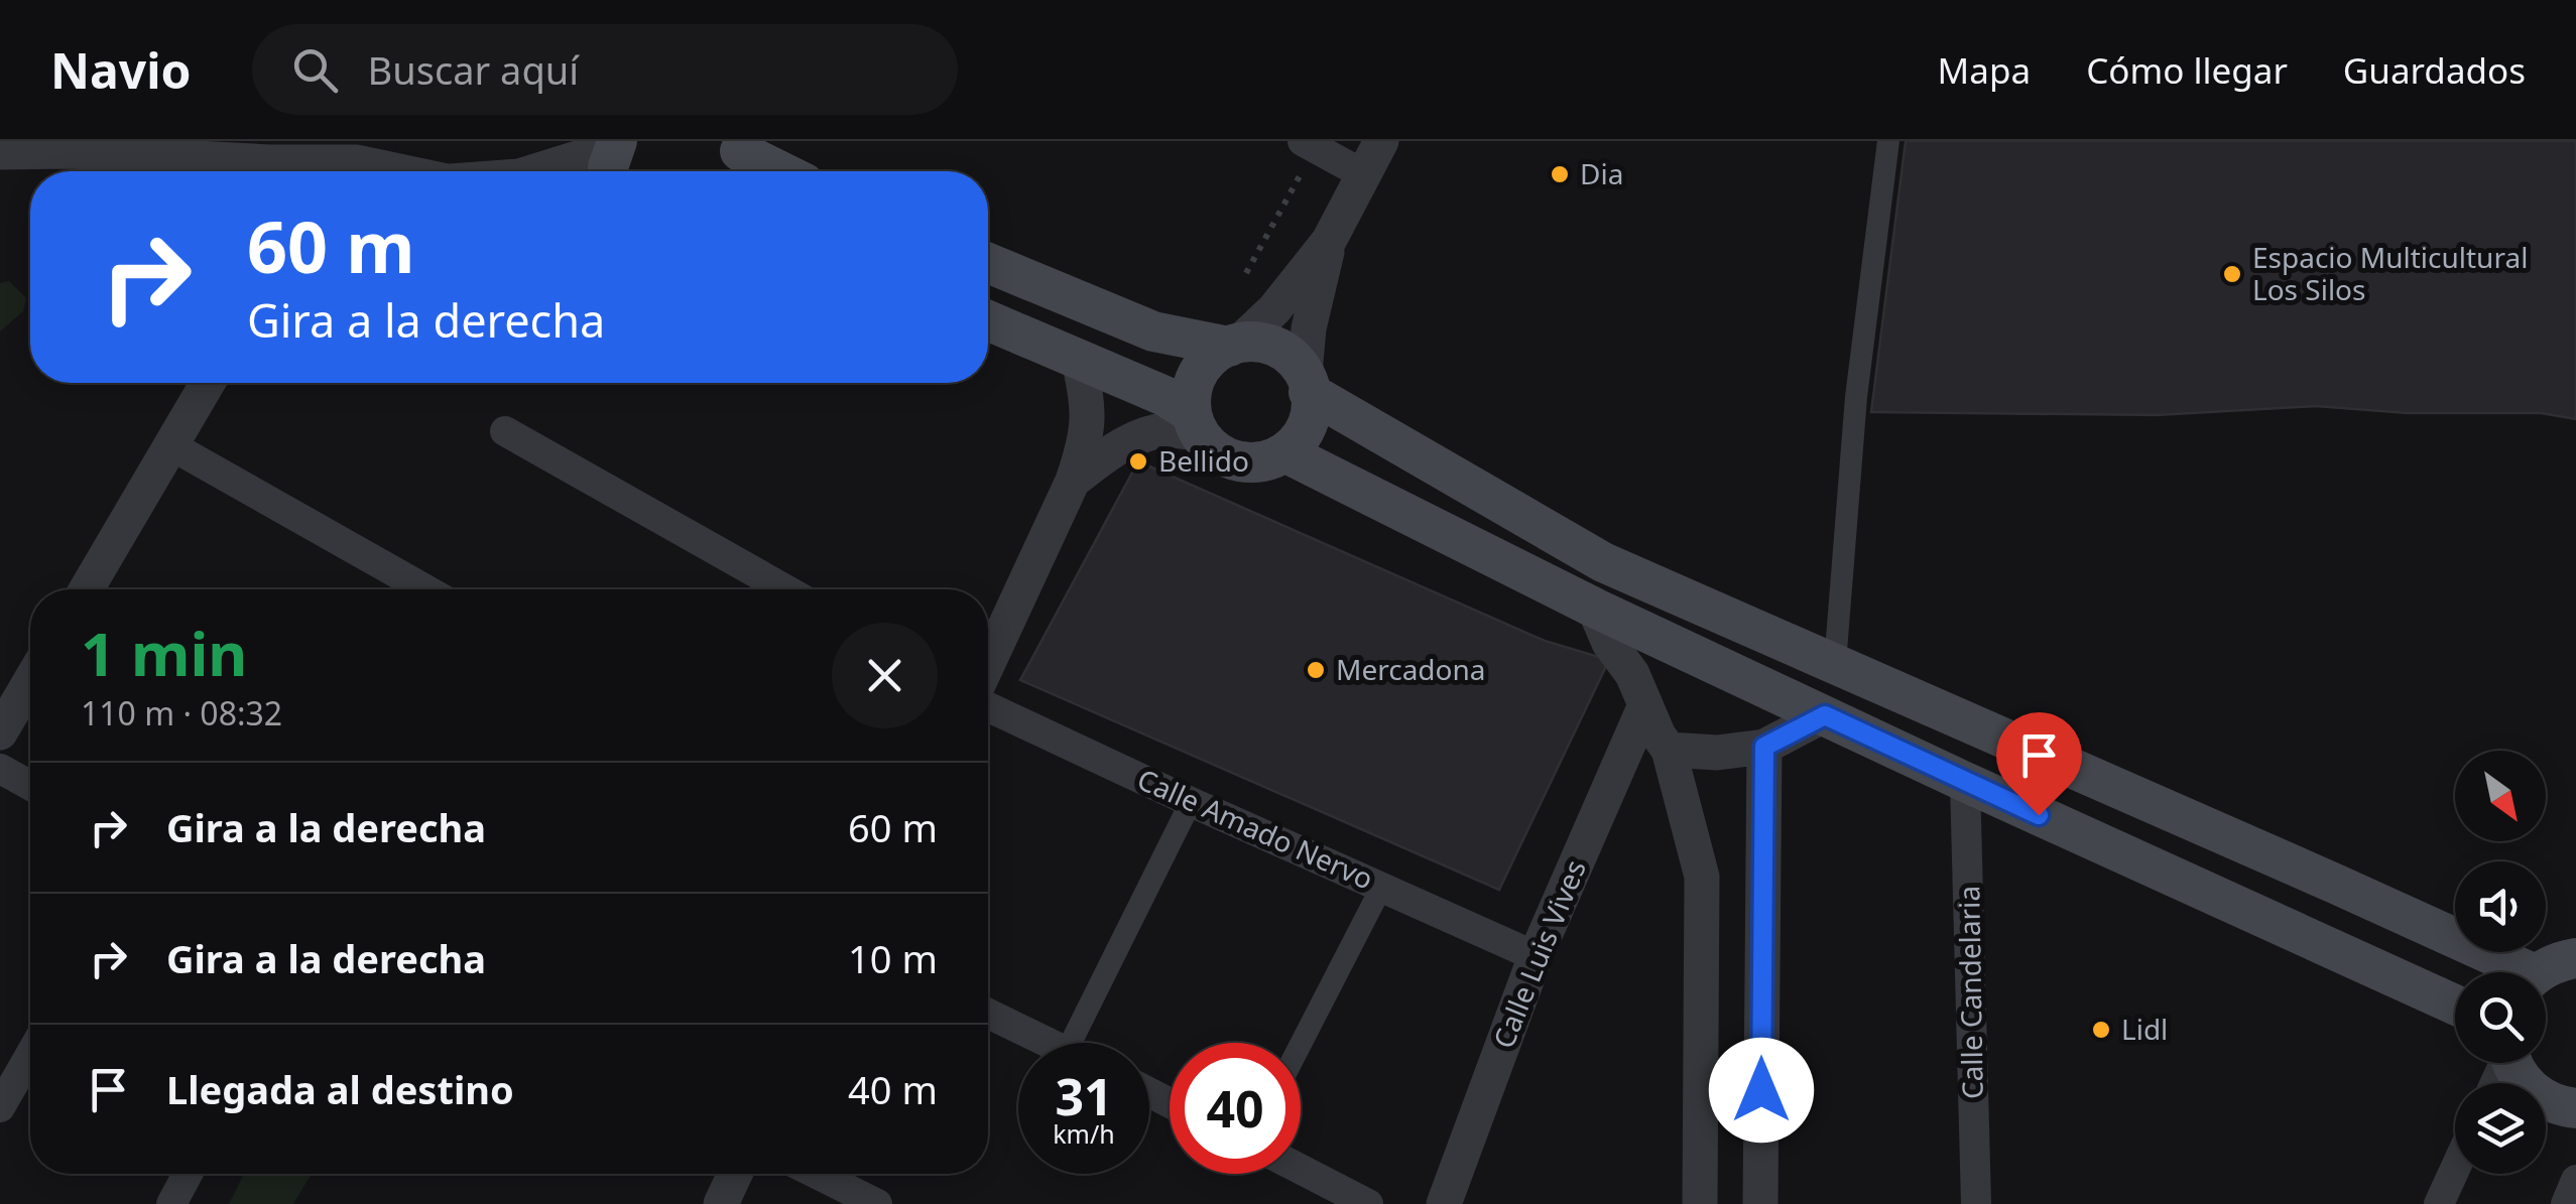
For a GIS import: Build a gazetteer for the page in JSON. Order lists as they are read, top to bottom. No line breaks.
{"streets":{"street":["Calle Amado Nervo","Calle Luis Vives","Calle Candelaria"]},"crossings":[["Calle Amado Nervo","Calle Luis Vives"]],"places":["Dia","Espacio Multicultural Los Silos","Bellido","Mercadona","Lidl"],"north":"bottom right","page":{"header":"Navio","search":"Buscar aquí","nav":["Mapa","Cómo llegar","Guardados"],"turn":["60 m","Gira a la derecha"],"heading":["1 min","110 m · 08:32"],"list":[{"name":"Gira a la derecha","value":"60 m"},{"name":"Gira a la derecha","value":"10 m"},{"name":"Llegada al destino","value":"40 m"}],"speed":"31 km/h","limit":"40"}}
